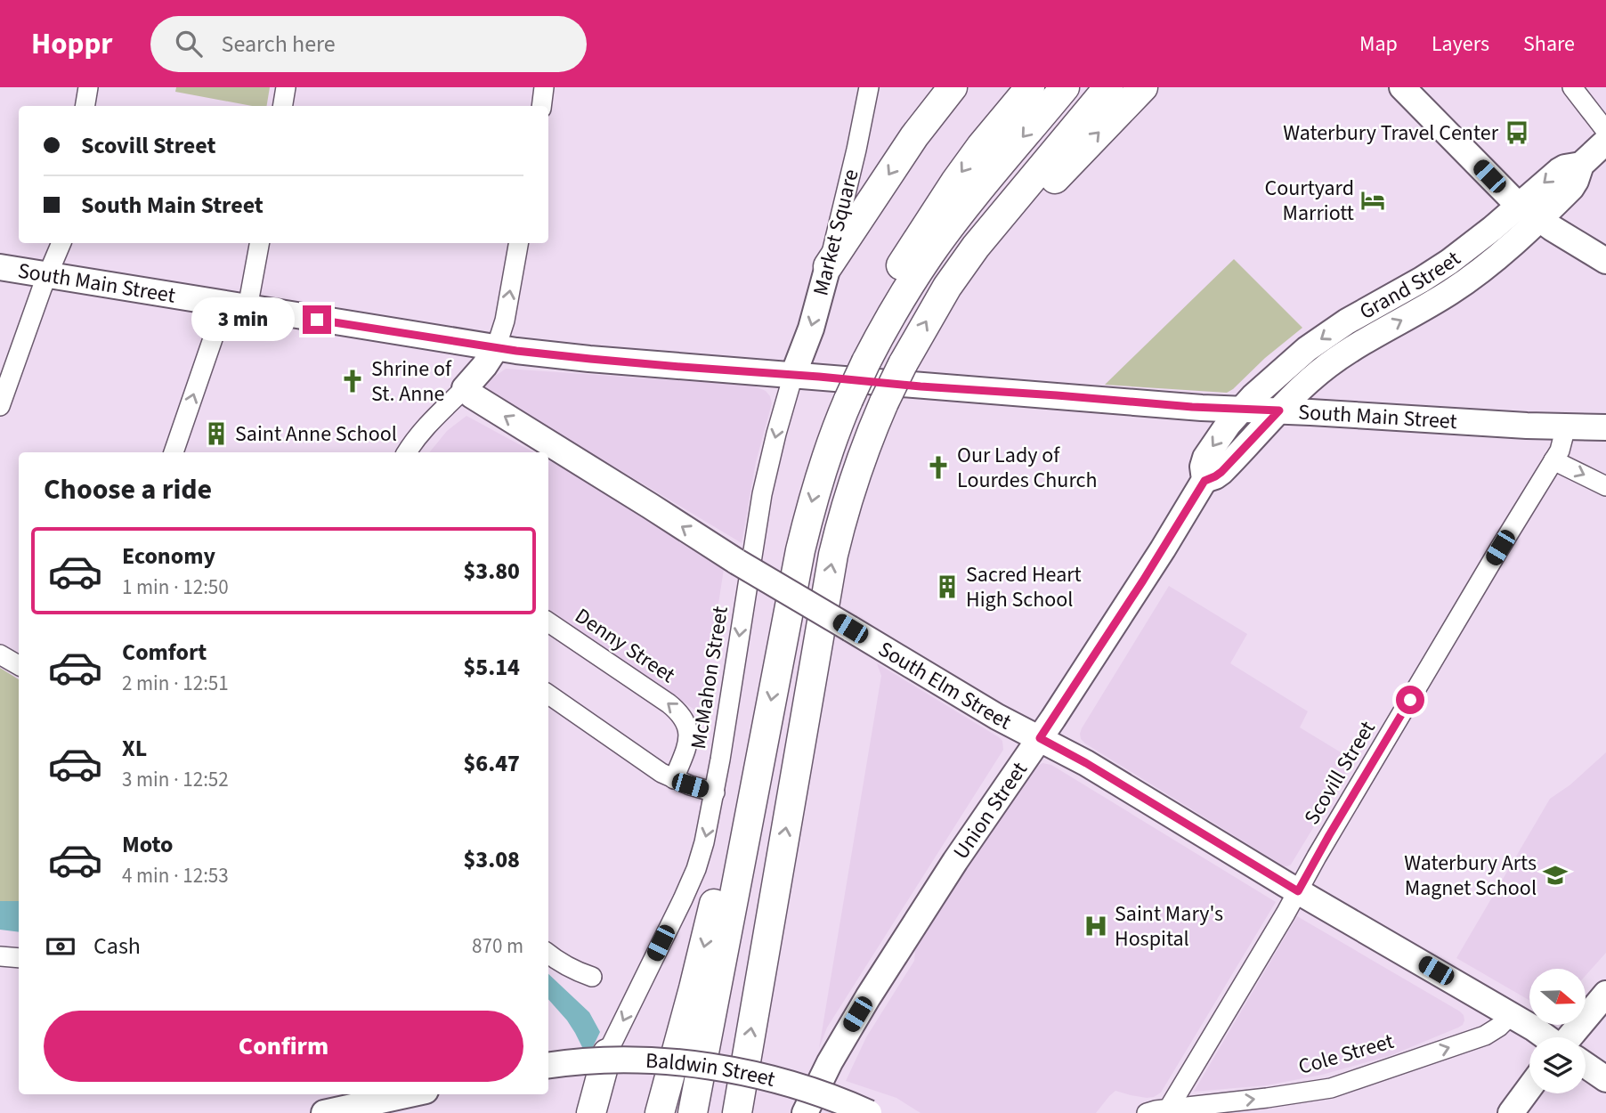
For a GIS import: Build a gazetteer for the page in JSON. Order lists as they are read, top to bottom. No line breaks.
{"streets":{"main road":["Market Square","South Main Street","Grand Street","South Elm Street","Union Street","Baldwin Street"],"street":["Denny Street","McMahon Street","Scovill Street","Cole Street"]},"crossings":[["Market Square","South Main Street"],["Market Square","McMahon Street"],["South Main Street","Grand Street"],["South Main Street","McMahon Street"],["South Main Street","Scovill Street"],["South Main Street","Union Street"],["Grand Street","Union Street"],["South Elm Street","Scovill Street"],["South Elm Street","Union Street"],["South Elm Street","Cole Street"],["Scovill Street","Cole Street"]],"one_way":["Market Square","McMahon Street","South Elm Street","Cole Street"],"places":{"bus stop":["Waterbury Travel Center"],"hotel":["Courtyard Marriott"],"church":["Shrine of St. Anne","Our Lady of Lourdes Church"],"building":["Saint Anne School","Sacred Heart High School"],"school or university":["Waterbury Arts Magnet School"],"hospital":["Saint Mary's Hospital"]},"north":"right","page":{"header":"Hoppr","search":"Search here","nav":["Map","Layers","Share"],"banner":["Scovill Street","South Main Street"],"bubble":"3 min","heading":"Choose a ride","list":[{"name":"Economy","note":"1 min · 12:50","value":"$3.80"},{"name":"Comfort","note":"2 min · 12:51","value":"$5.14"},{"name":"XL","note":"3 min · 12:52","value":"$6.47"},{"name":"Moto","note":"4 min · 12:53","value":"$3.08"}],"pay":["Cash","870 m"],"buttons":"Confirm"}}
